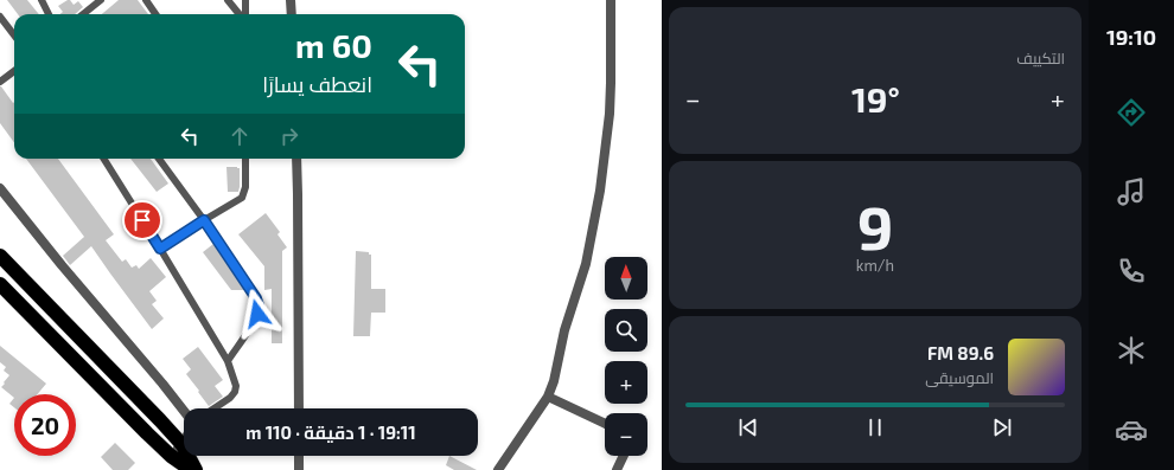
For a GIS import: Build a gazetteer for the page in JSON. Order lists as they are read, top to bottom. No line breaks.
{"north":"top","page":{"tabs":"19:10","tile":["التكييف",["9","km/h"]],"turn":["60 m","انعطف يسارًا"],"heat":["−","19°","+"],"map_buttons":["+","−"],"song":["89.6 FM","الموسيقى"],"limit":"20","trip":"19:11 · 1 دقيقة · 110 m"}}
